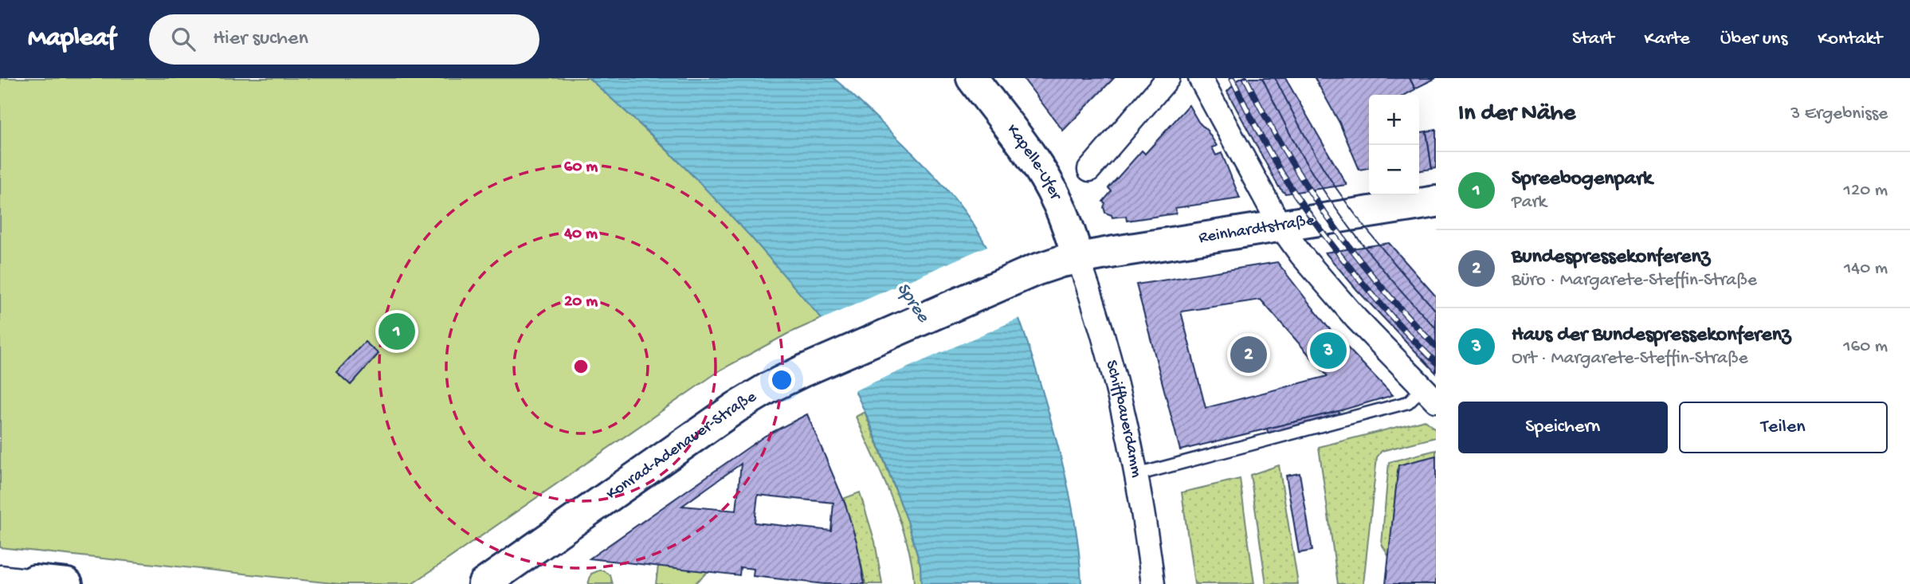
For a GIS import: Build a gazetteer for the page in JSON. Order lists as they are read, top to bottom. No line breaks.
{"streets":{"street":["Kapelle-Ufer","Reinhardtstraße","Schiffbauerdamm","Konrad-Adenauer-Straße"]},"crossings":[["Kapelle-Ufer","Reinhardtstraße"],["Kapelle-Ufer","Schiffbauerdamm"],["Kapelle-Ufer","Konrad-Adenauer-Straße"],["Reinhardtstraße","Schiffbauerdamm"],["Reinhardtstraße","Konrad-Adenauer-Straße"],["Schiffbauerdamm","Konrad-Adenauer-Straße"]],"water":["Spree"],"page":{"header":"Mapleaf","search":"Hier suchen","nav":["Start","Karte","Über uns","Kontakt"],"heading":["In der Nähe","3 Ergebnisse"],"map_buttons":["+","−"],"list":[{"mark":"1","name":"Spreebogenpark","note":"Park","value":"120 m"},{"mark":"2","name":"Bundespressekonferenz","note":"Büro · Margarete-Steffin-Straße","value":"140 m"},{"mark":"3","name":"Haus der Bundespressekonferenz","note":"Ort · Margarete-Steffin-Straße","value":"160 m"}],"pins":["1","3","2"],"buttons":["Speichern","Teilen"]},"rings":["60 m","40 m","20 m"]}
